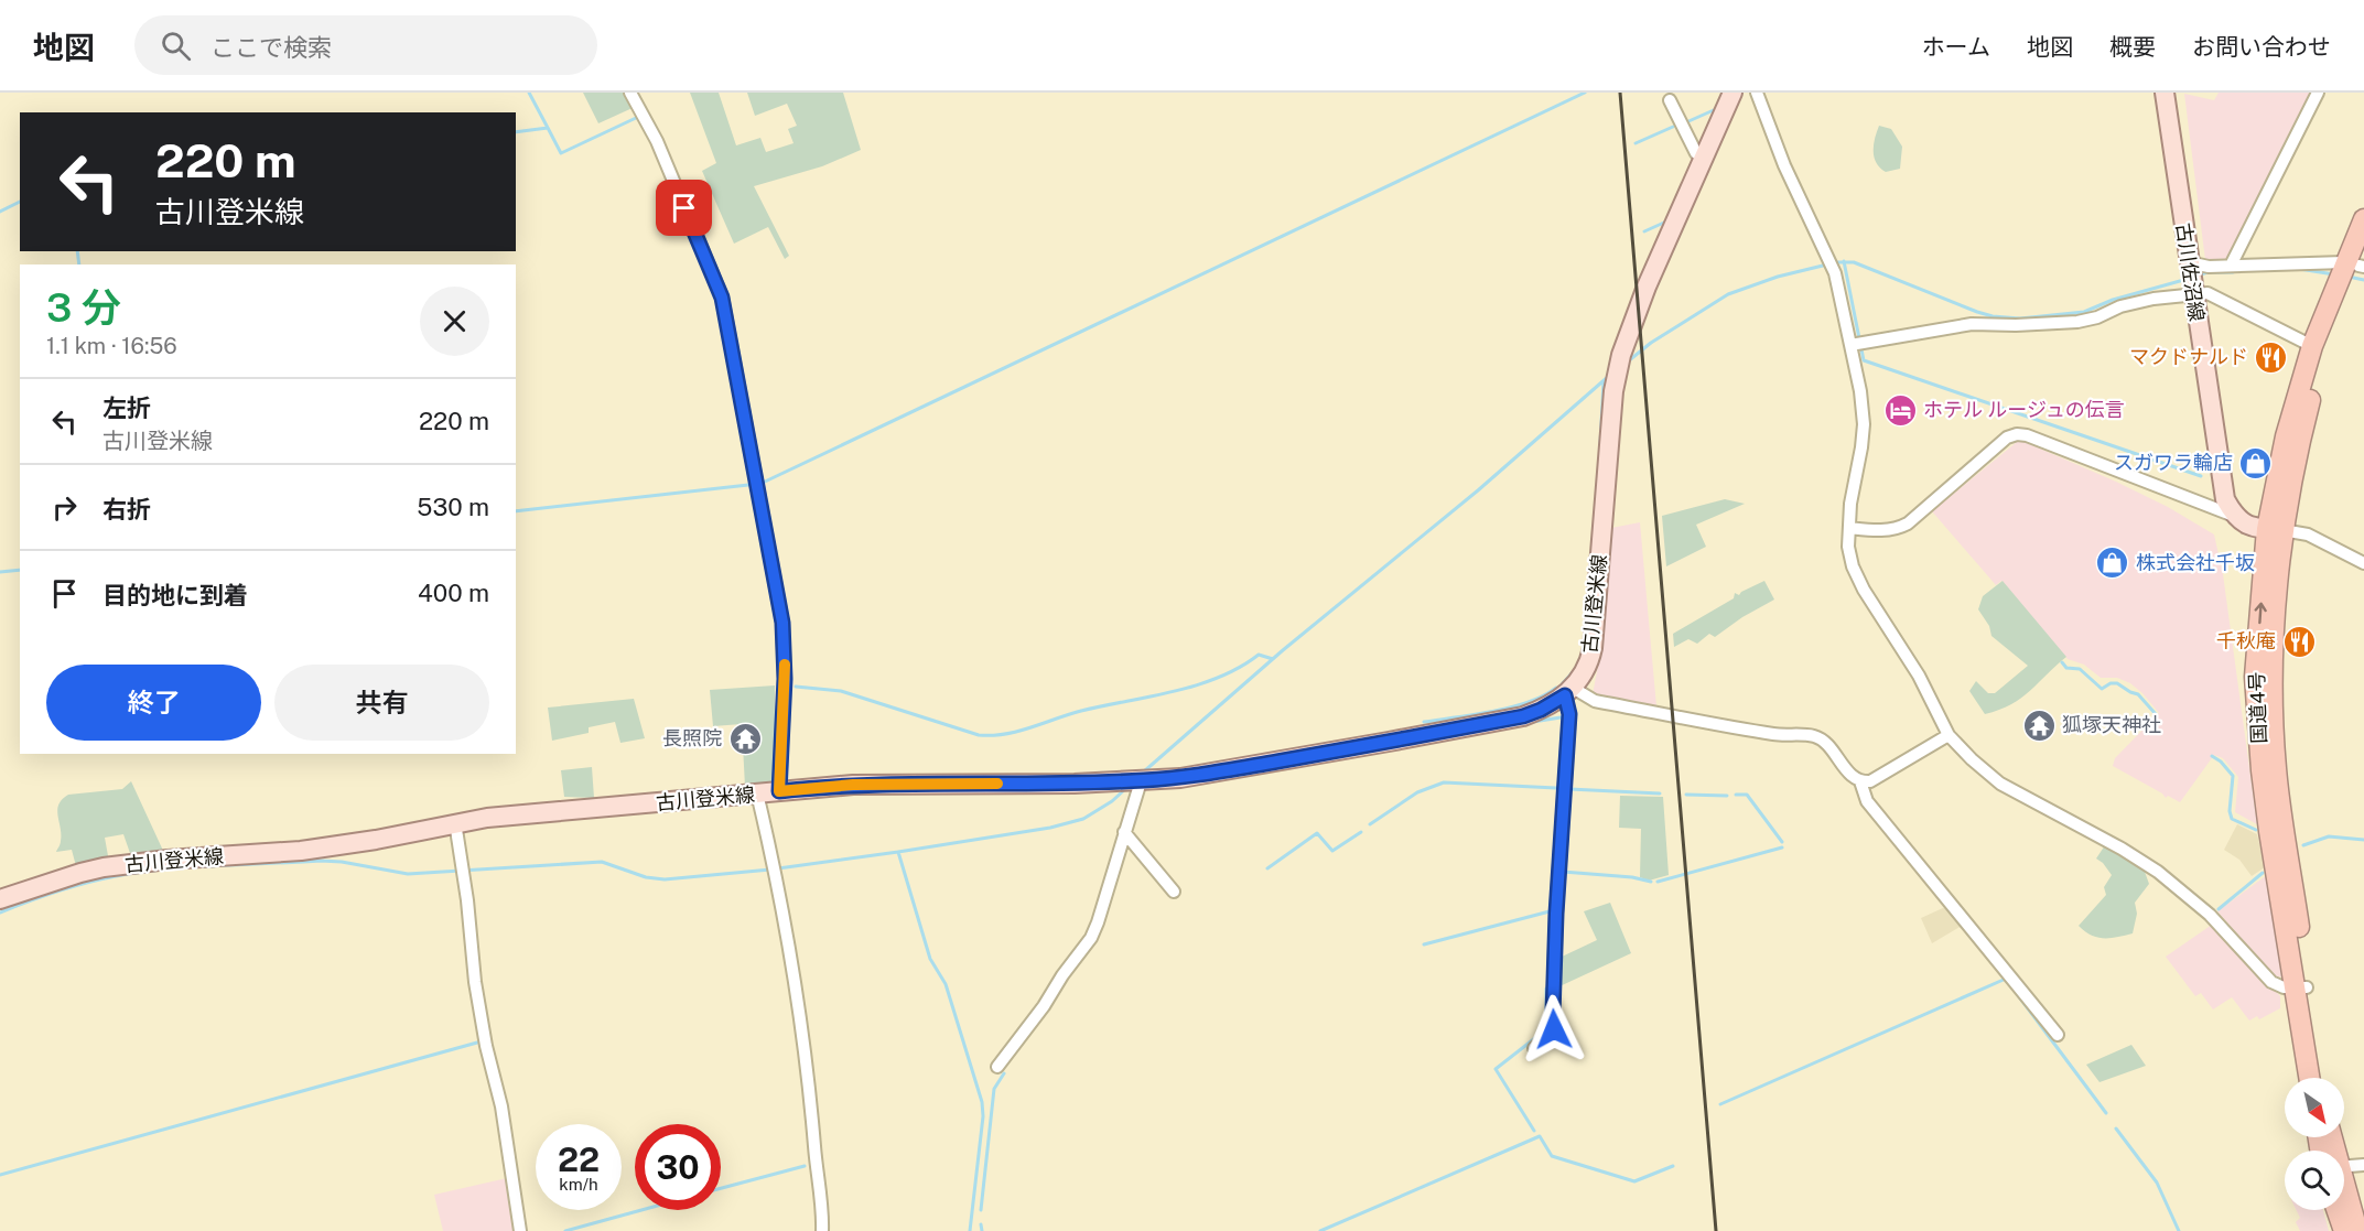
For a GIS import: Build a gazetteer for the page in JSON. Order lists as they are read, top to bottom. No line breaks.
{"streets":{"highway":["国道4号"],"main road":["古川佐沼線","古川登米線"]},"places":{"restaurant":["マクドナルド","千秋庵"],"hotel":["ホテル ルージュの伝言"],"shop":["スガワラ輪店","株式会社千坂"],"temple":["狐塚天神社","長照院"]},"north":"bottom right","page":{"header":"地図","search":"ここで検索","nav":["ホーム","地図","概要","お問い合わせ"],"turn":["220 m","古川登米線"],"heading":["3 分","1.1 km · 16:56"],"list":[{"name":"左折","note":"古川登米線","value":"220 m"},{"name":"右折","value":"530 m"},{"name":"目的地に到着","value":"400 m"}],"buttons":["終了","共有"],"speed":"22 km/h","limit":"30"}}
